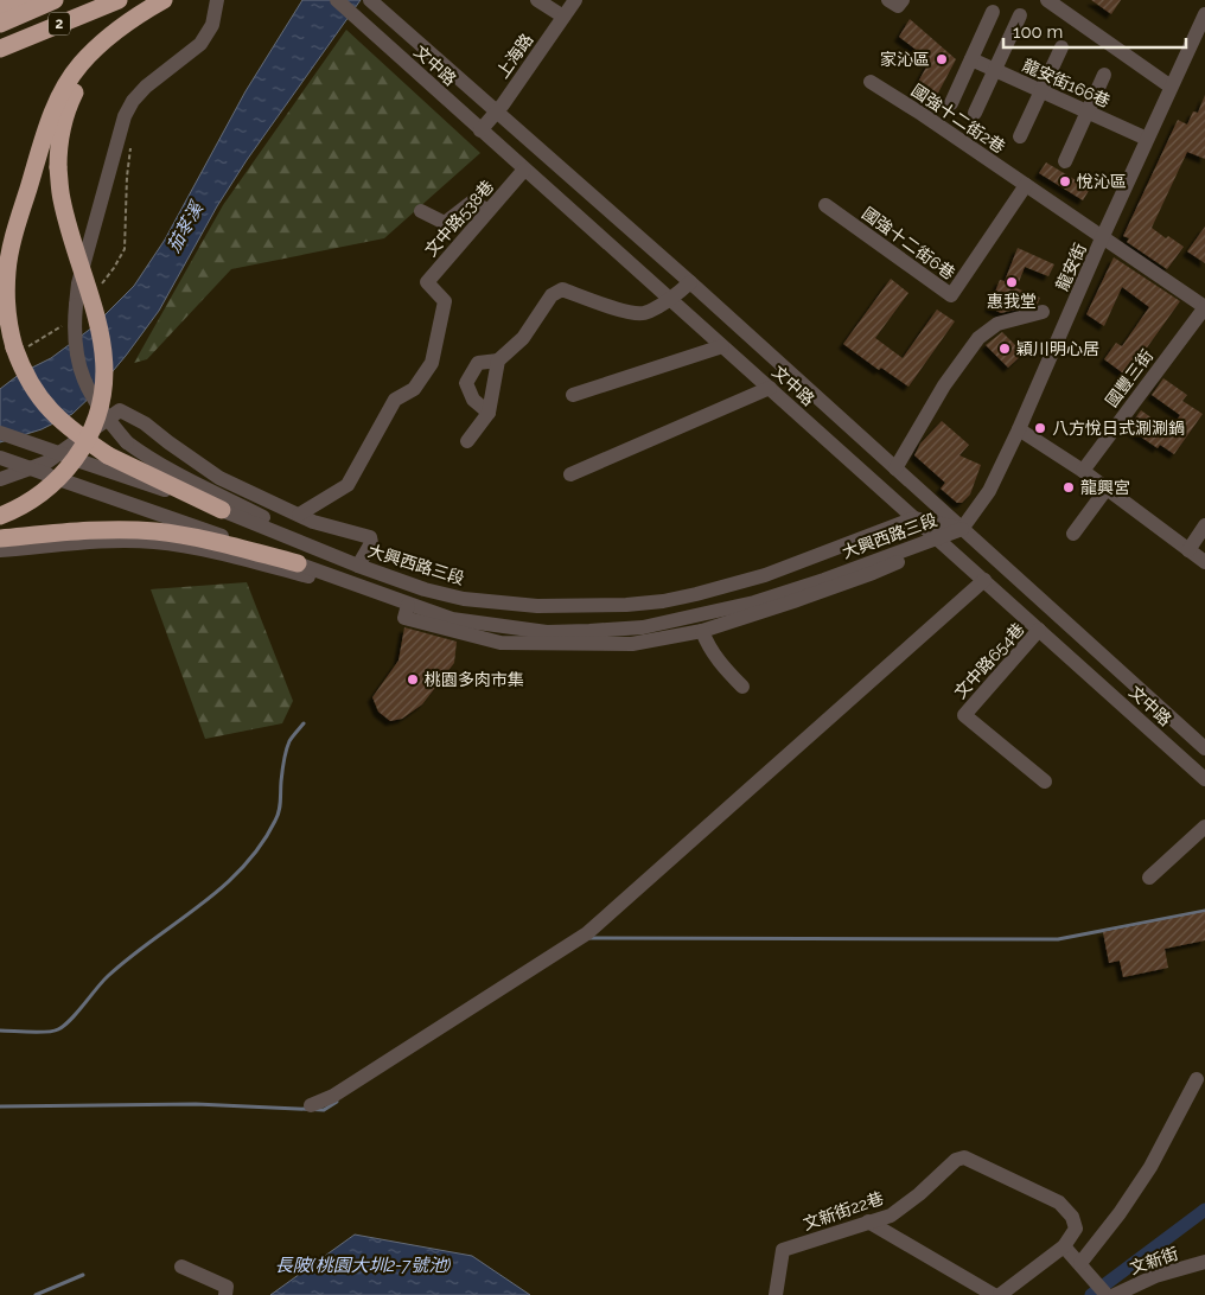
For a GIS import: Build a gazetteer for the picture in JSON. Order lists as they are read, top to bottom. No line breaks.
{"streets":{"highway":["2"],"street":["上海路","文中路","龍安街166巷","國強十二街2巷","文中路538巷","國強十二街6巷","龍安街","國豐三街","大興西路三段","文中路654巷","文新街22巷","文新街"]},"crossings":[["上海路","文中路"],["文中路","文中路538巷"],["文中路","龍安街"],["文中路","大興西路三段"],["文中路","文中路654巷"],["龍安街166巷","龍安街"],["國強十二街2巷","國強十二街6巷"],["國強十二街2巷","龍安街"],["國強十二街2巷","國豐三街"],["龍安街","大興西路三段"]],"water":["茄苳溪","長陂(桃園大圳2-7號池)"],"places":["家沁區","悅沁區","惠我堂","穎川明心居","八方悅日式涮涮鍋","龍興宮","桃園多肉市集"],"scale_bar":"100 m"}
